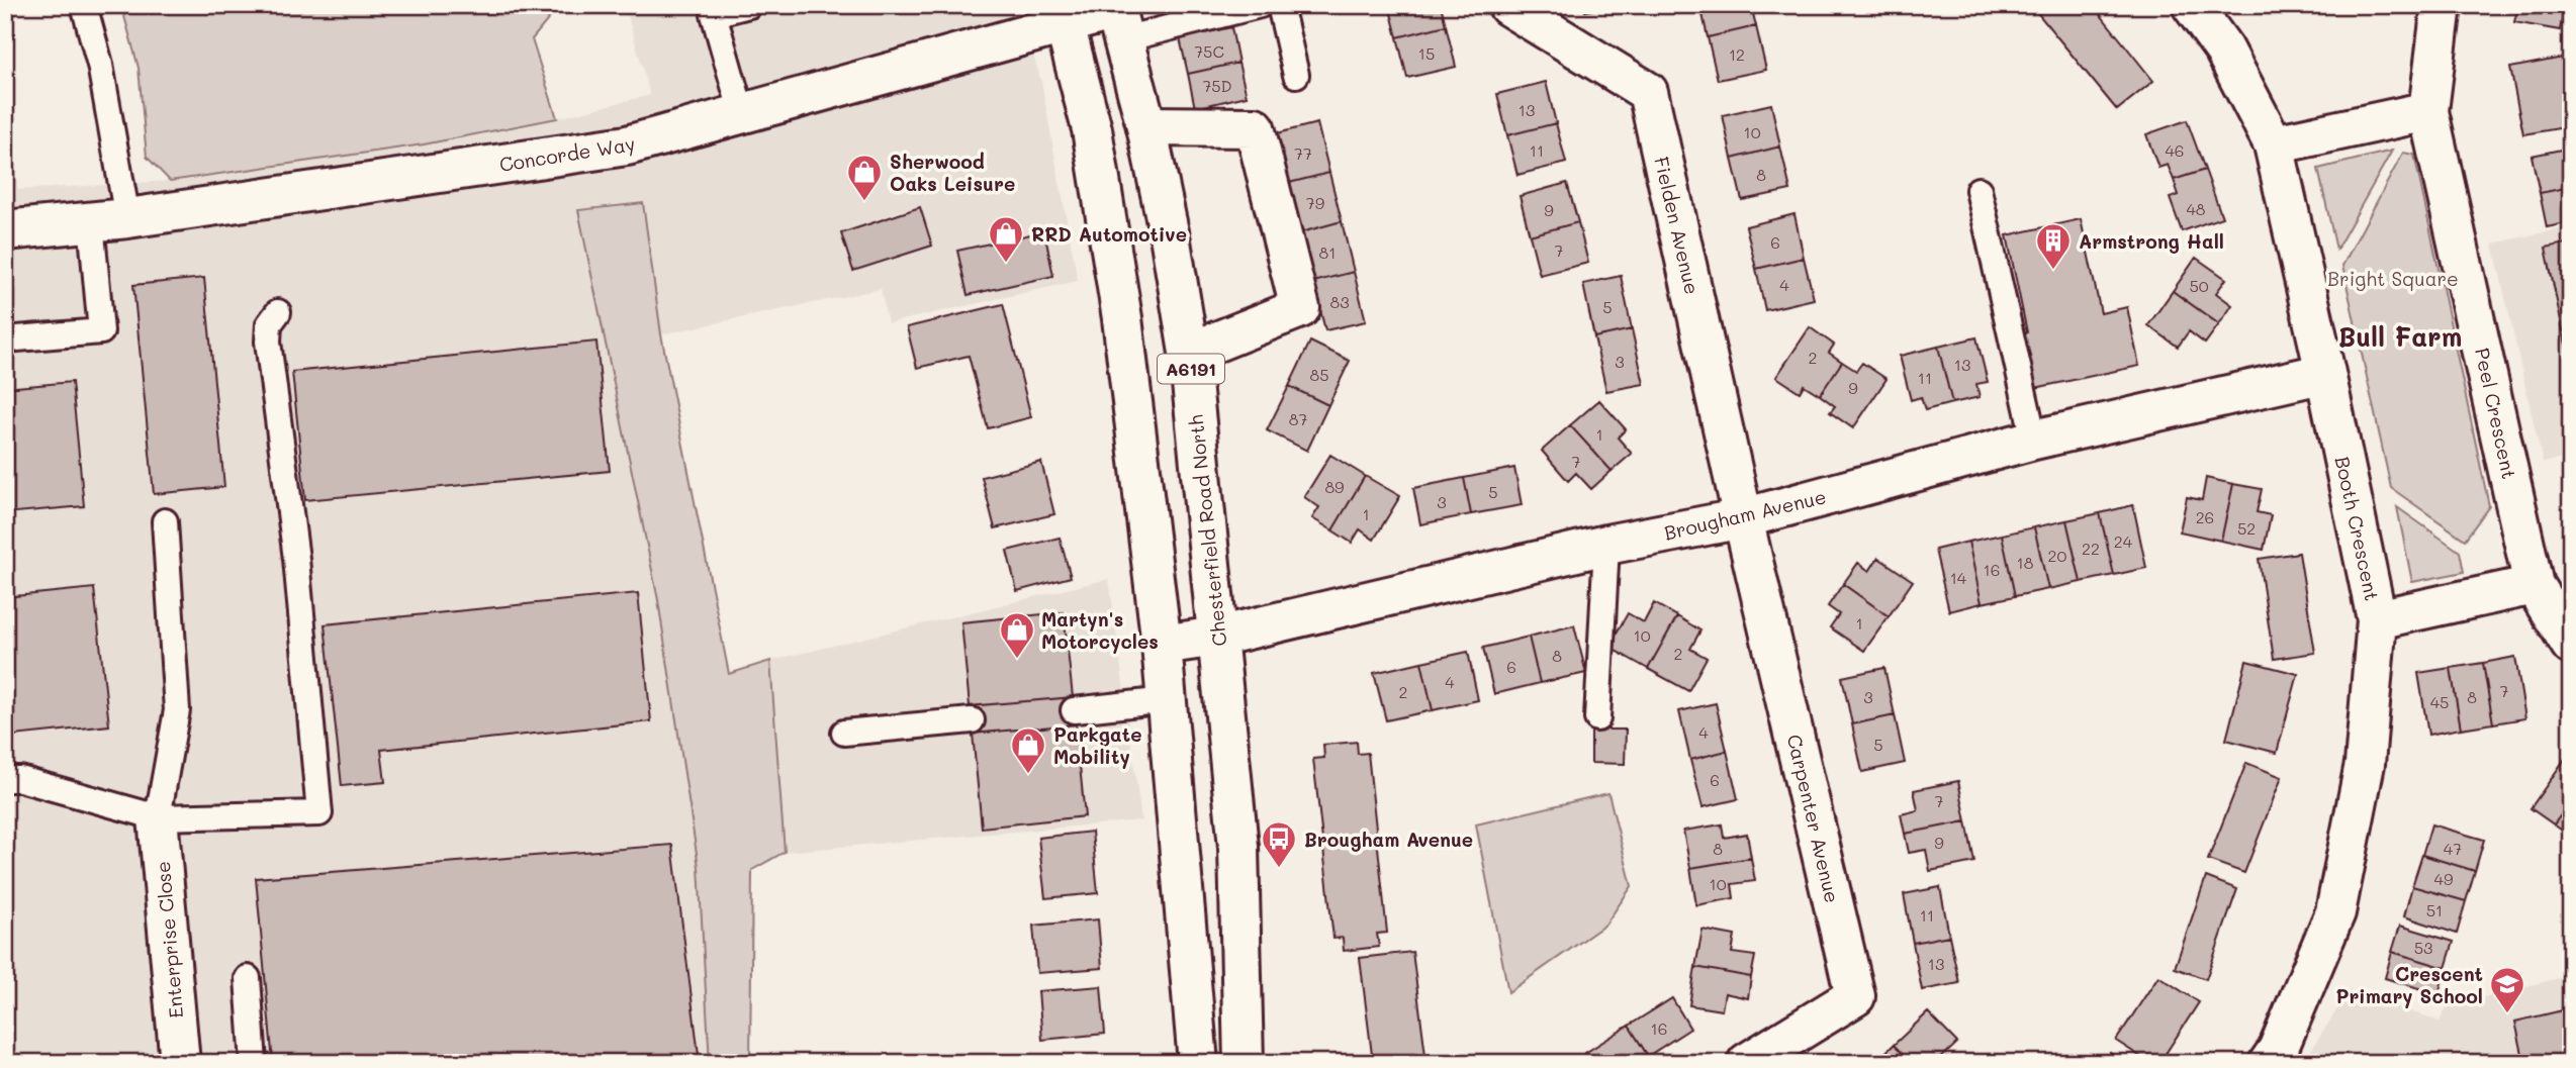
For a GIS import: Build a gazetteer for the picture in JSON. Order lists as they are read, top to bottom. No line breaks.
{"streets":{"street":["Concorde Way","Fielden Avenue","A6191","Peel Crescent","Brougham Avenue","Booth Crescent","Chesterfield Road North","Carpenter Avenue","Enterprise Close"]},"crossings":[["Concorde Way","A6191"],["Concorde Way","Chesterfield Road North"],["Fielden Avenue","Brougham Avenue"],["Fielden Avenue","Carpenter Avenue"],["A6191","Brougham Avenue"],["Brougham Avenue","Booth Crescent"],["Brougham Avenue","Chesterfield Road North"],["Brougham Avenue","Carpenter Avenue"]],"districts":["Bull Farm"],"parks":["Bright Square"],"places":{"shop":["Sherwood Oaks Leisure","RRD Automotive","Martyn's Motorcycles","Parkgate Mobility"],"building":["Armstrong Hall"],"bus stop":["Brougham Avenue"],"school or university":["Crescent Primary School"]},"house_numbers":["75C","15","12","75D","13","10","11","46","77","8","79","48","9","6","7","81","4","50","83","5","2","3","13","85","11","9","87","1","7","89","5","3","1","26","52","24","22","20","18","16","14","1","10","2","8","6","4","7","2","3","8","45","4","5","6","7","9","8","47","49","10","51","11","53","13","16"]}
